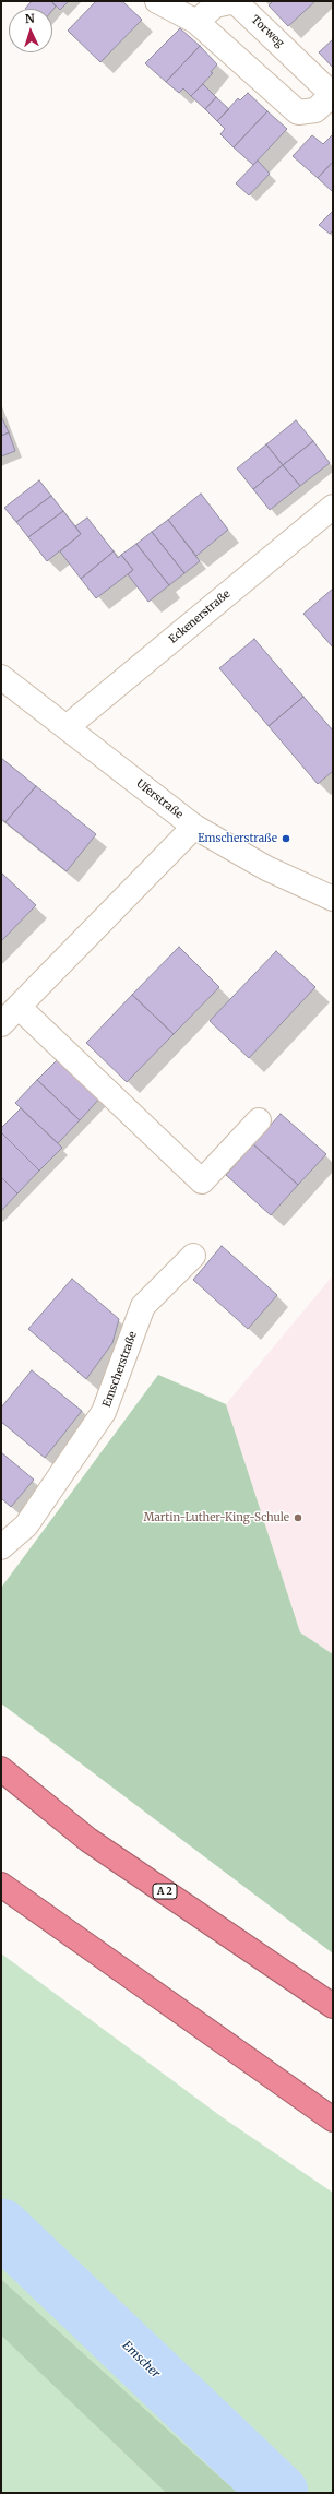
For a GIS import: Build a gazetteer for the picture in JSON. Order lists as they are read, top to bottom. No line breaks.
{"streets":{"highway":["A 2"],"street":["Torweg","Eckenerstraße","Uferstraße","Emscherstraße"]},"crossings":[["Eckenerstraße","Uferstraße"]],"water":["Emscher"],"places":["Emscherstraße","Martin-Luther-King-Schule"],"north":"top"}
